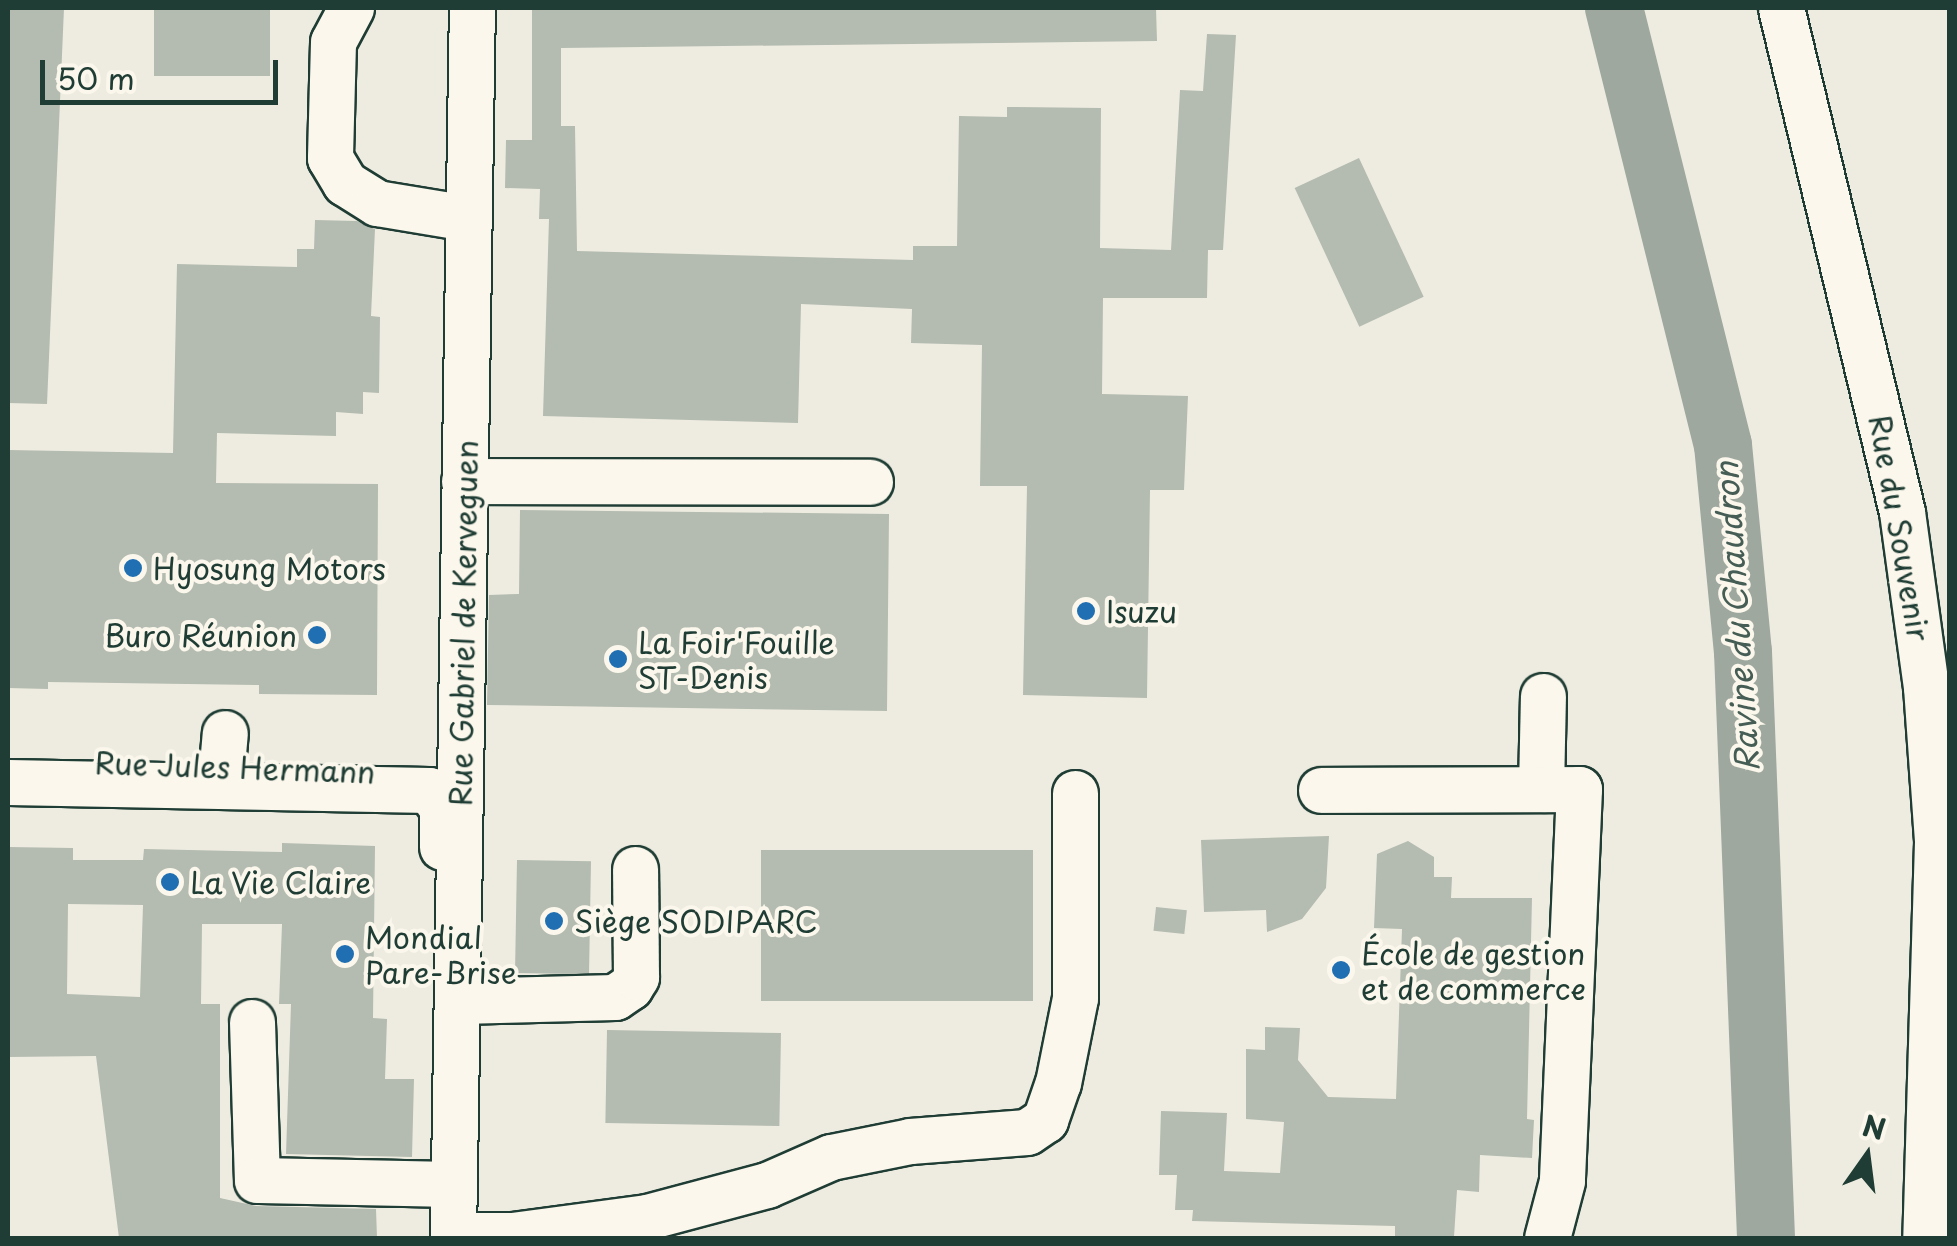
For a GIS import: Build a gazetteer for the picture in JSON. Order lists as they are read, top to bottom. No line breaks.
{"streets":{"street":["Rue du Souvenir","Rue Gabriel de Kerveguen","Rue Jules Hermann"]},"crossings":[["Rue Gabriel de Kerveguen","Rue Jules Hermann"]],"water":["Ravine du Chaudron"],"places":["Hyosung Motors","Isuzu","Buro Réunion","La Foir'Fouille ST-Denis","La Vie Claire","Siège SODIPARC","Mondial Pare-Brise","École de gestion et de commerce"],"scale_bar":"50 m","north":"top"}
